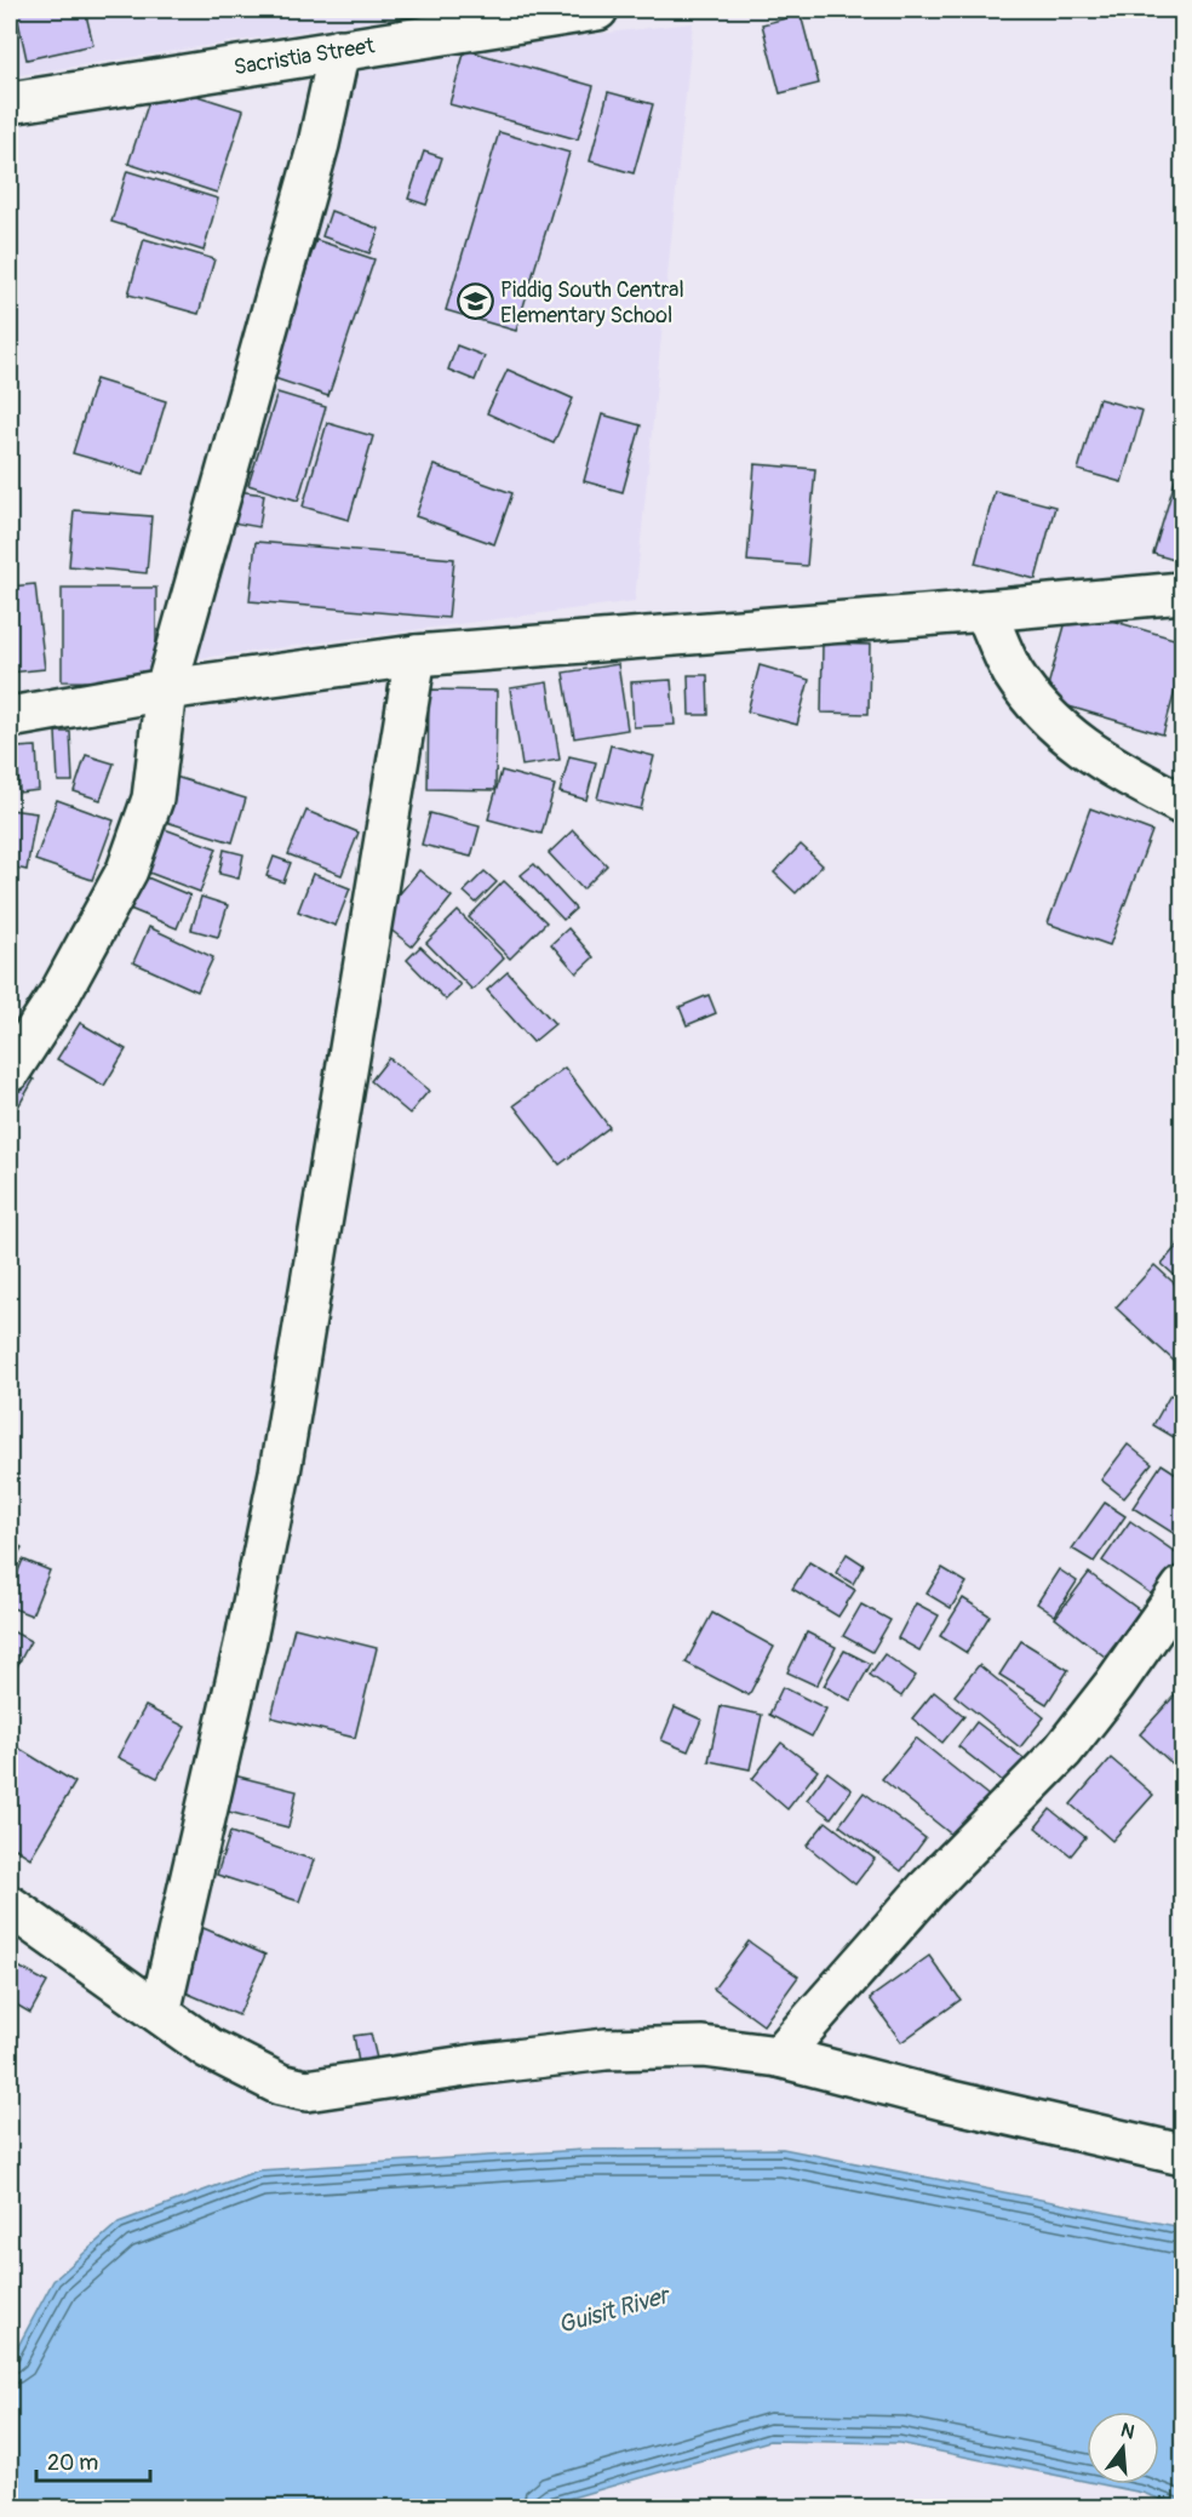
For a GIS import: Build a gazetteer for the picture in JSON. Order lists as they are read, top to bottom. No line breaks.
{"streets":{"street":["Sacristia Street"]},"water":["Guisit River"],"places":{"school or university":["Piddig South Central Elementary School"]},"scale_bar":"20 m","north":"top"}
